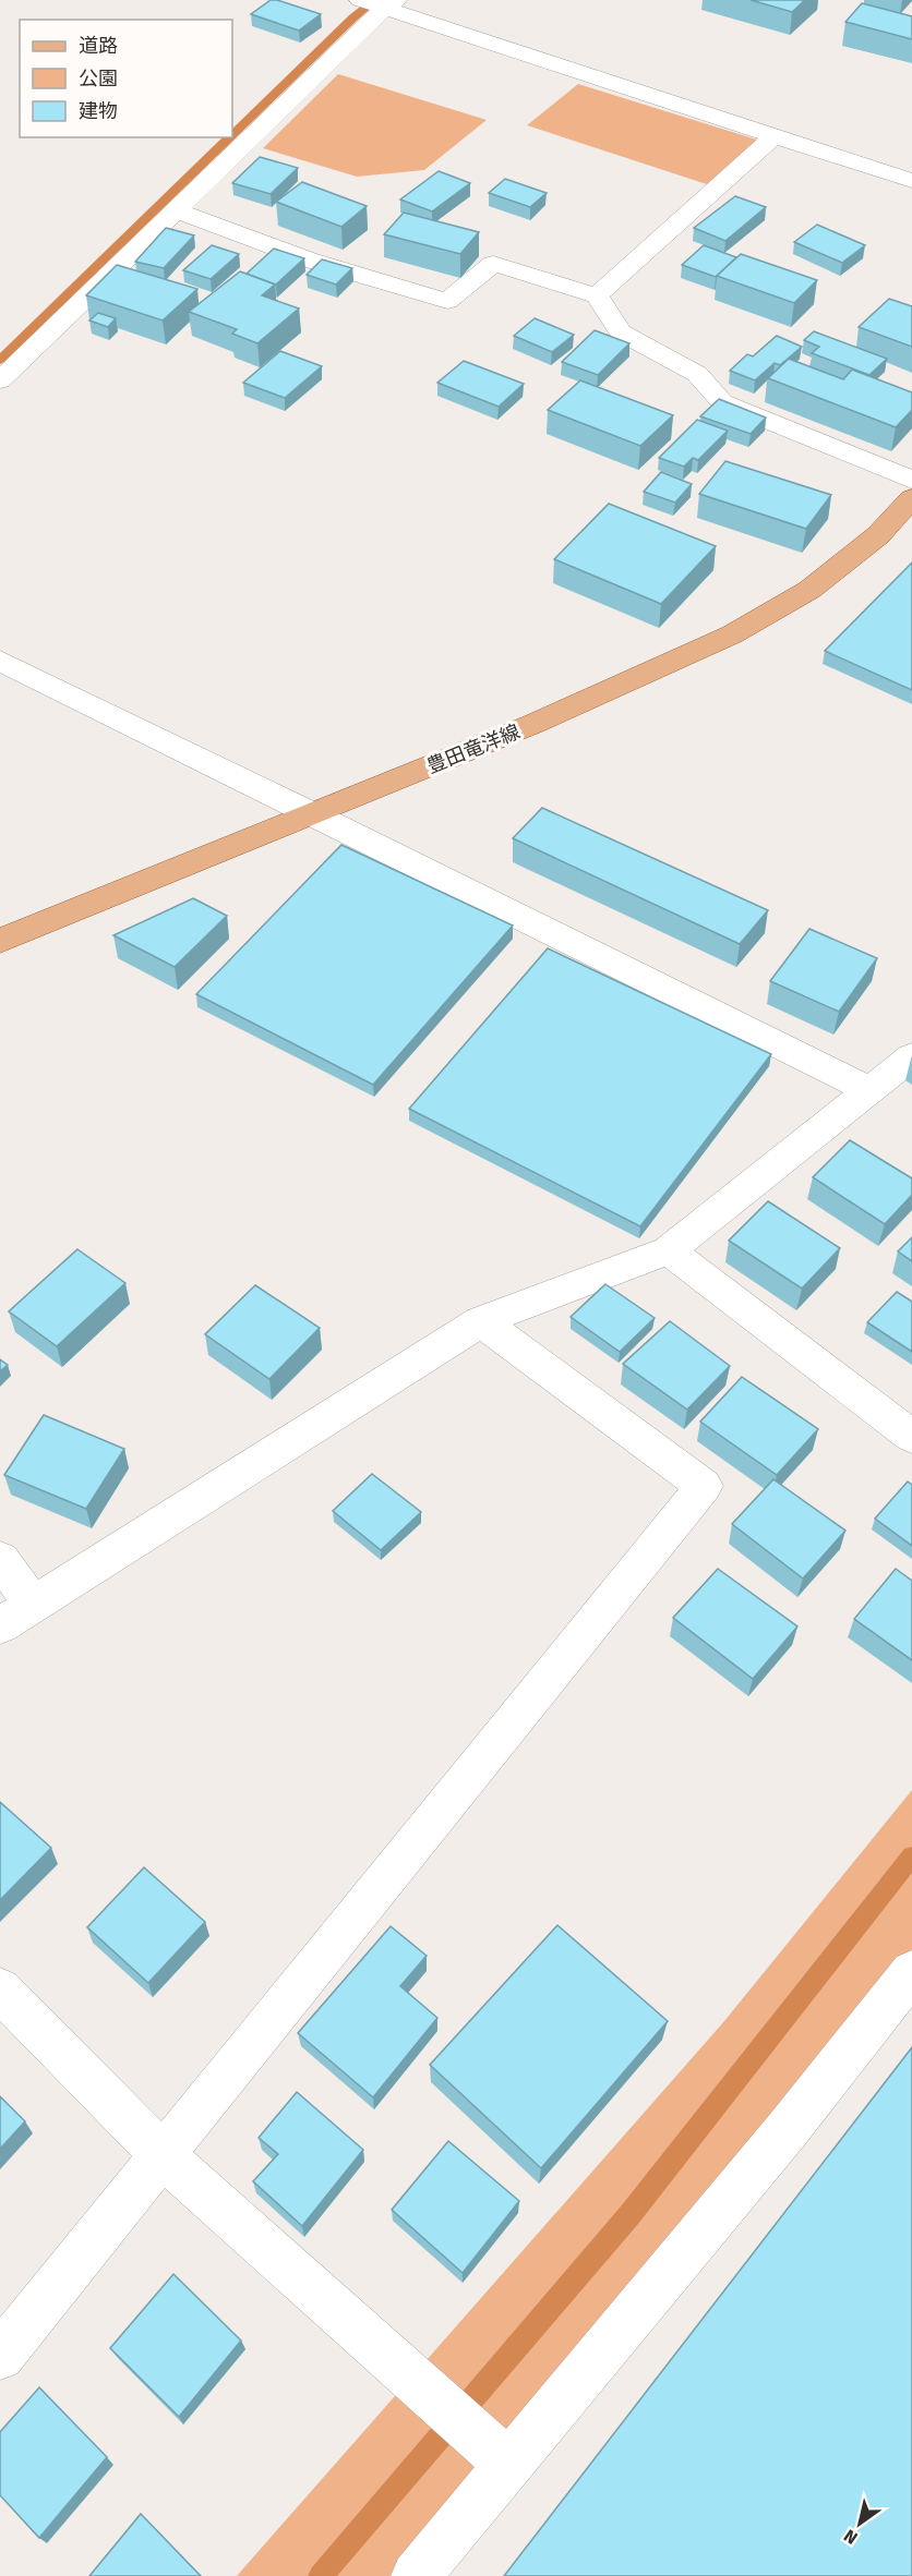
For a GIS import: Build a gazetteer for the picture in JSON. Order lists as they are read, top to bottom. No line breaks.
{"streets":{"main road":["豊田竜洋線"]},"legend":["道路","公園","建物"],"north":"bottom left"}
